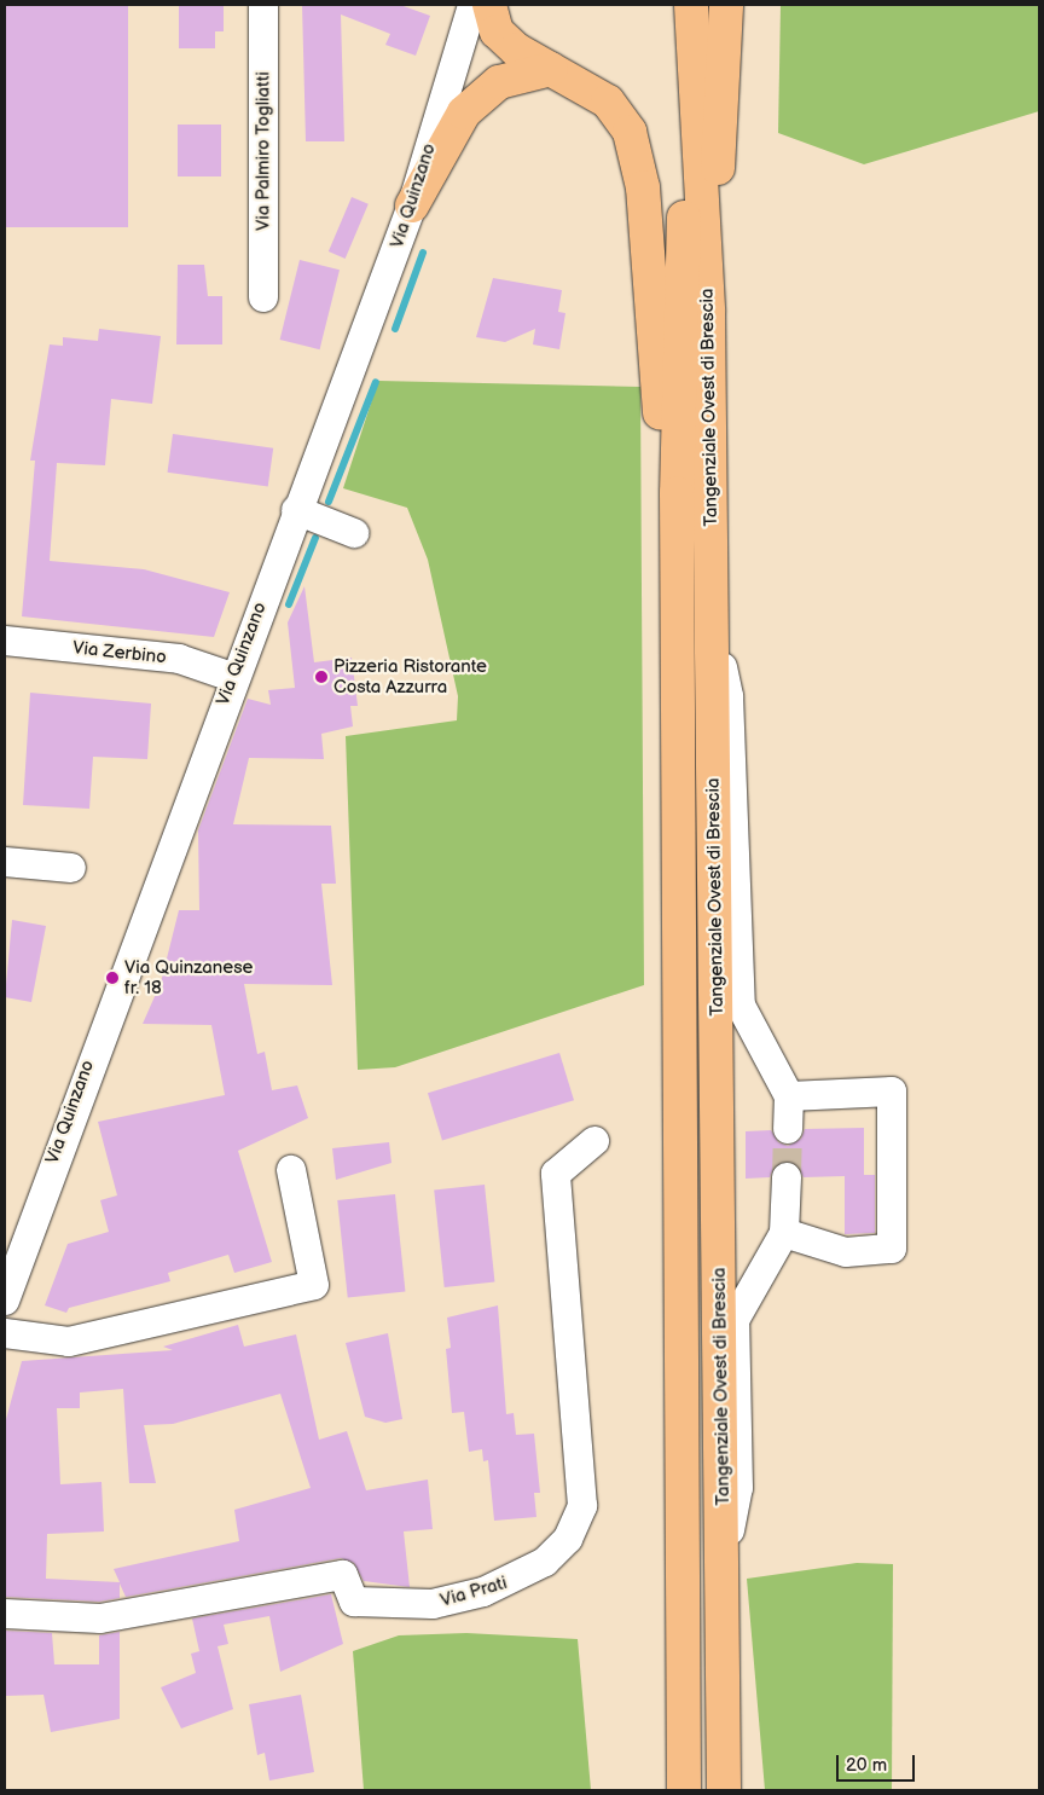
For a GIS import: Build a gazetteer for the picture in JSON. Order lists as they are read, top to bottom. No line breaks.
{"streets":{"main road":["Tangenziale Ovest di Brescia"],"street":["Via Palmiro Togliatti","Via Quinzano","Via Zerbino","Via Prati"]},"crossings":[["Via Quinzano","Via Zerbino"]],"places":["Pizzeria Ristorante Costa Azzurra","Via Quinzanese fr. 18"],"scale_bar":"20 m"}
